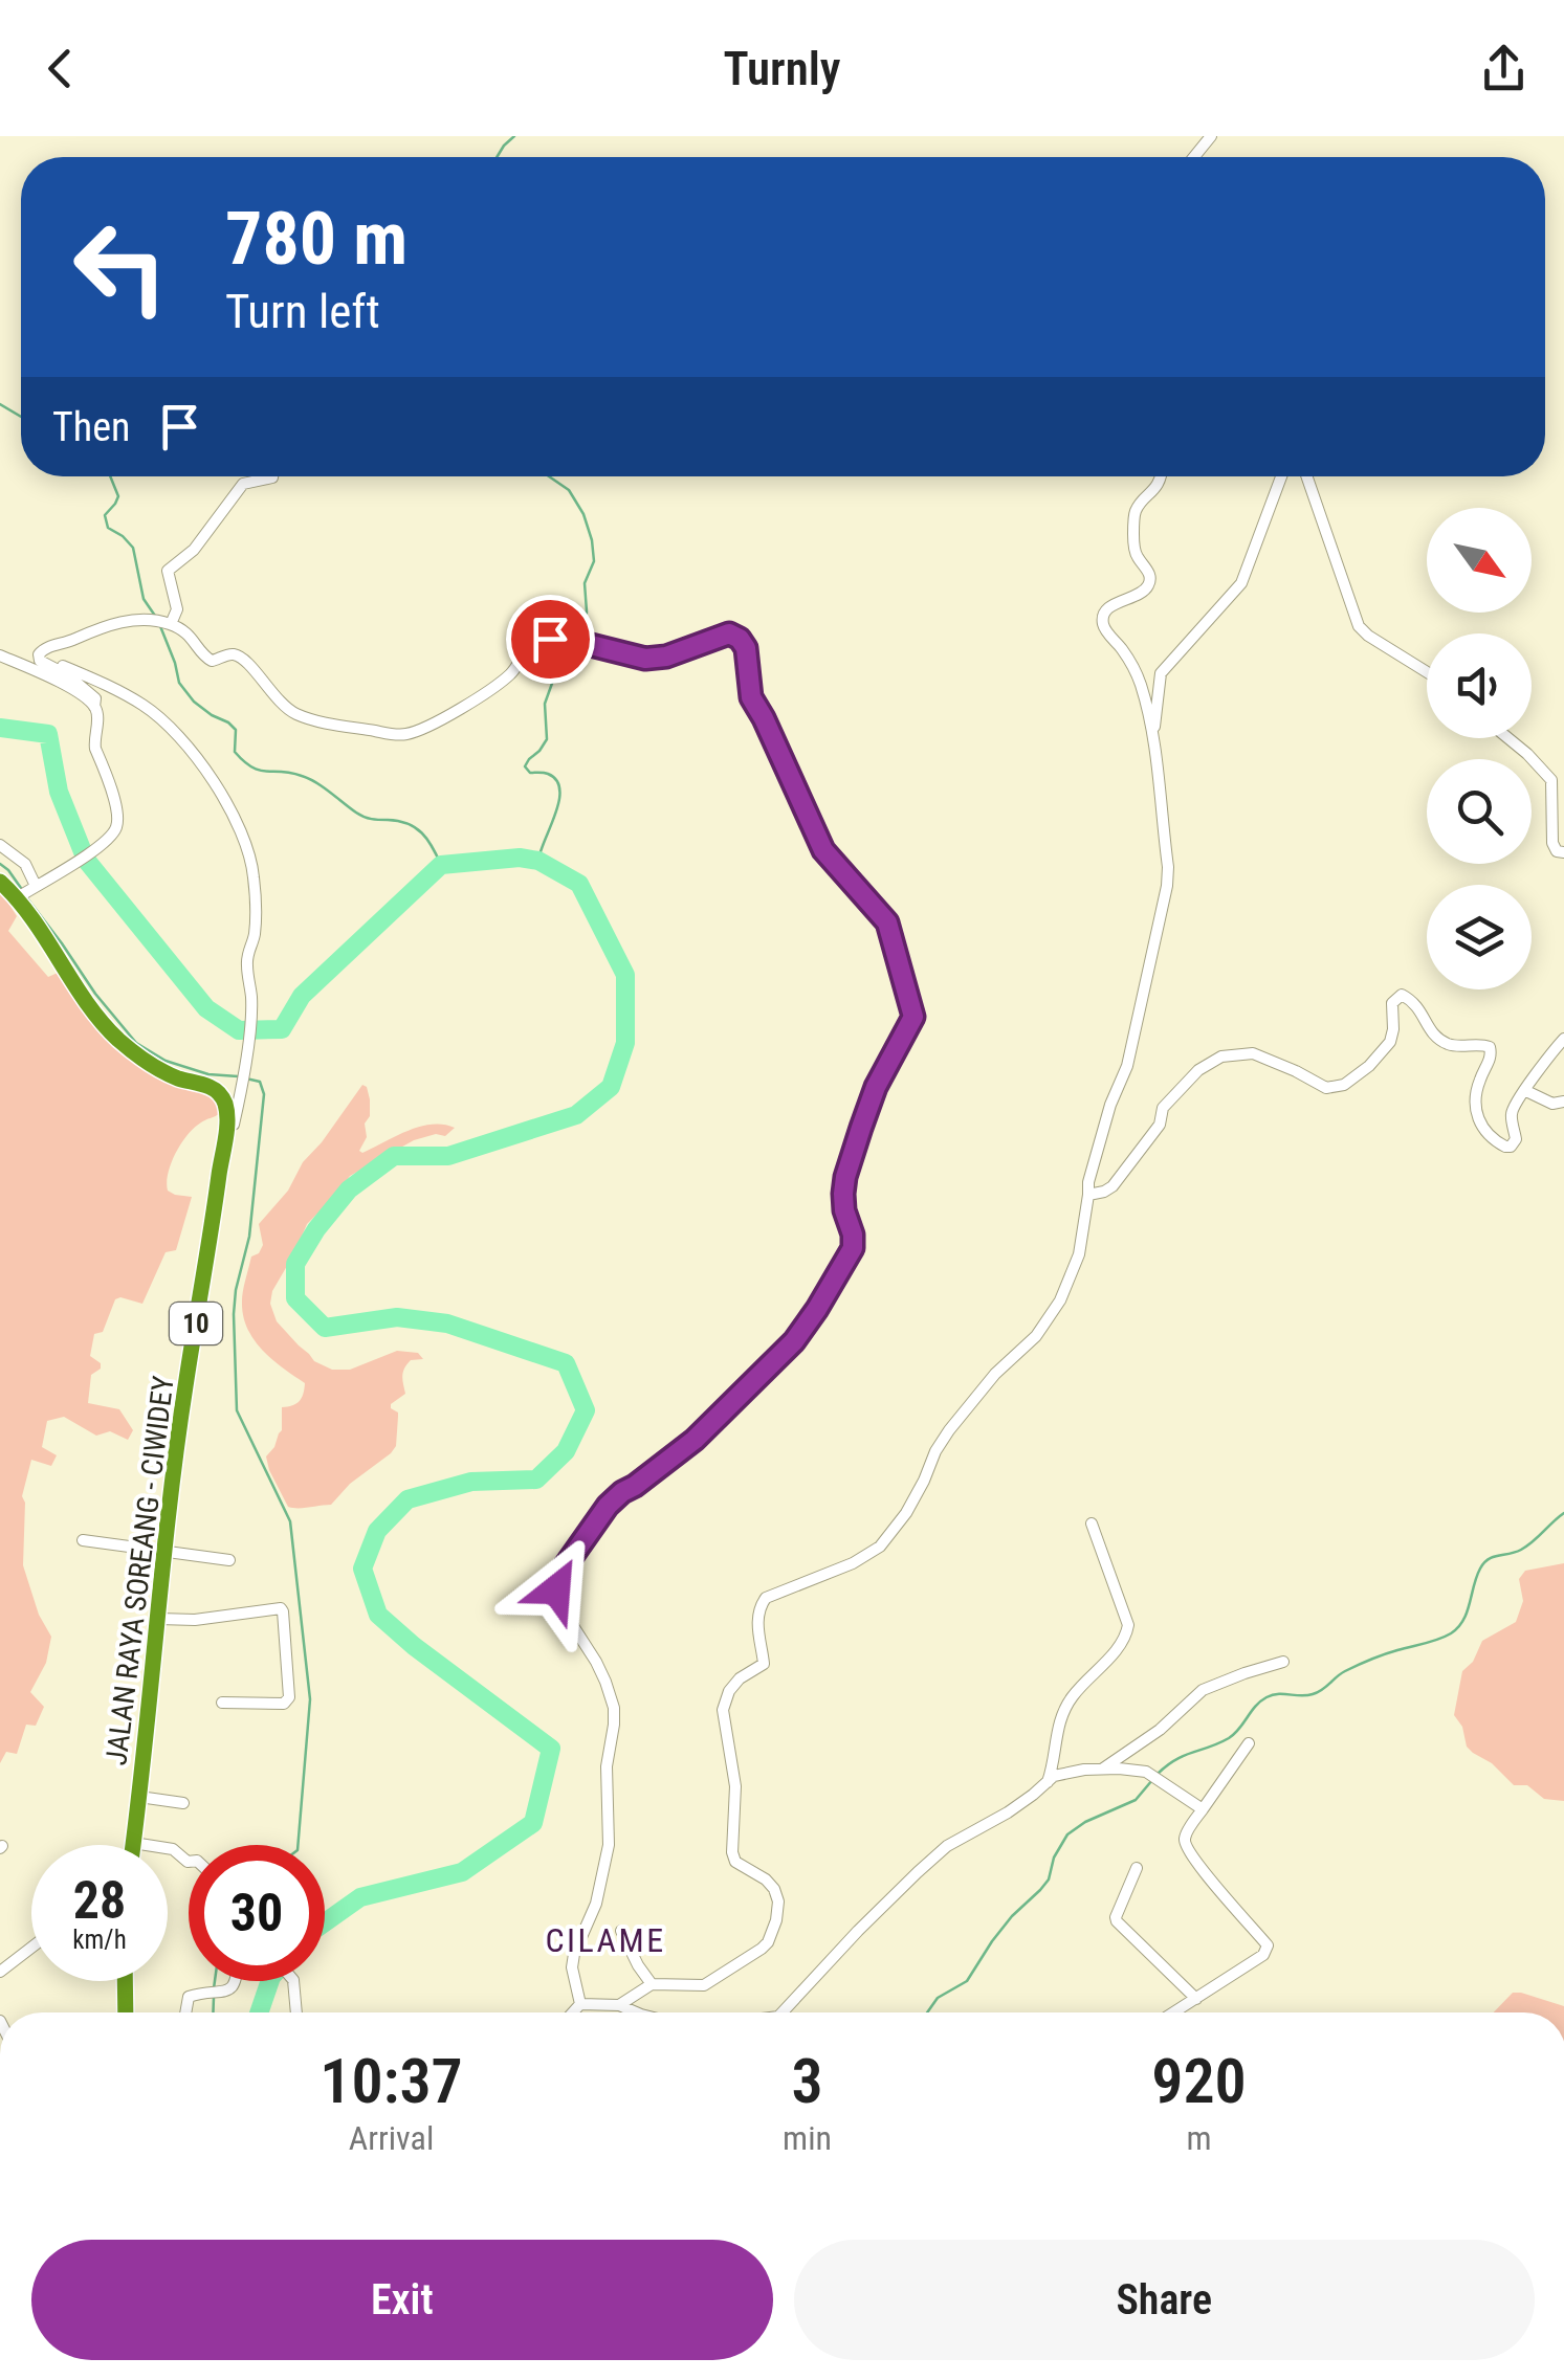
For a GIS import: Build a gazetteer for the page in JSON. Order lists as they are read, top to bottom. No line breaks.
{"streets":{"highway":["10","JALAN RAYA SOREANG - CIWIDEY"]},"districts":["CILAME"],"north":"bottom right","page":{"header":"Turnly","turn":["780 m","Turn left"],"then":"Then","speed":"28 km/h","limit":"30","eta":["10:37","Arrival","3","min","920","m"],"buttons":["Exit","Share"]}}
